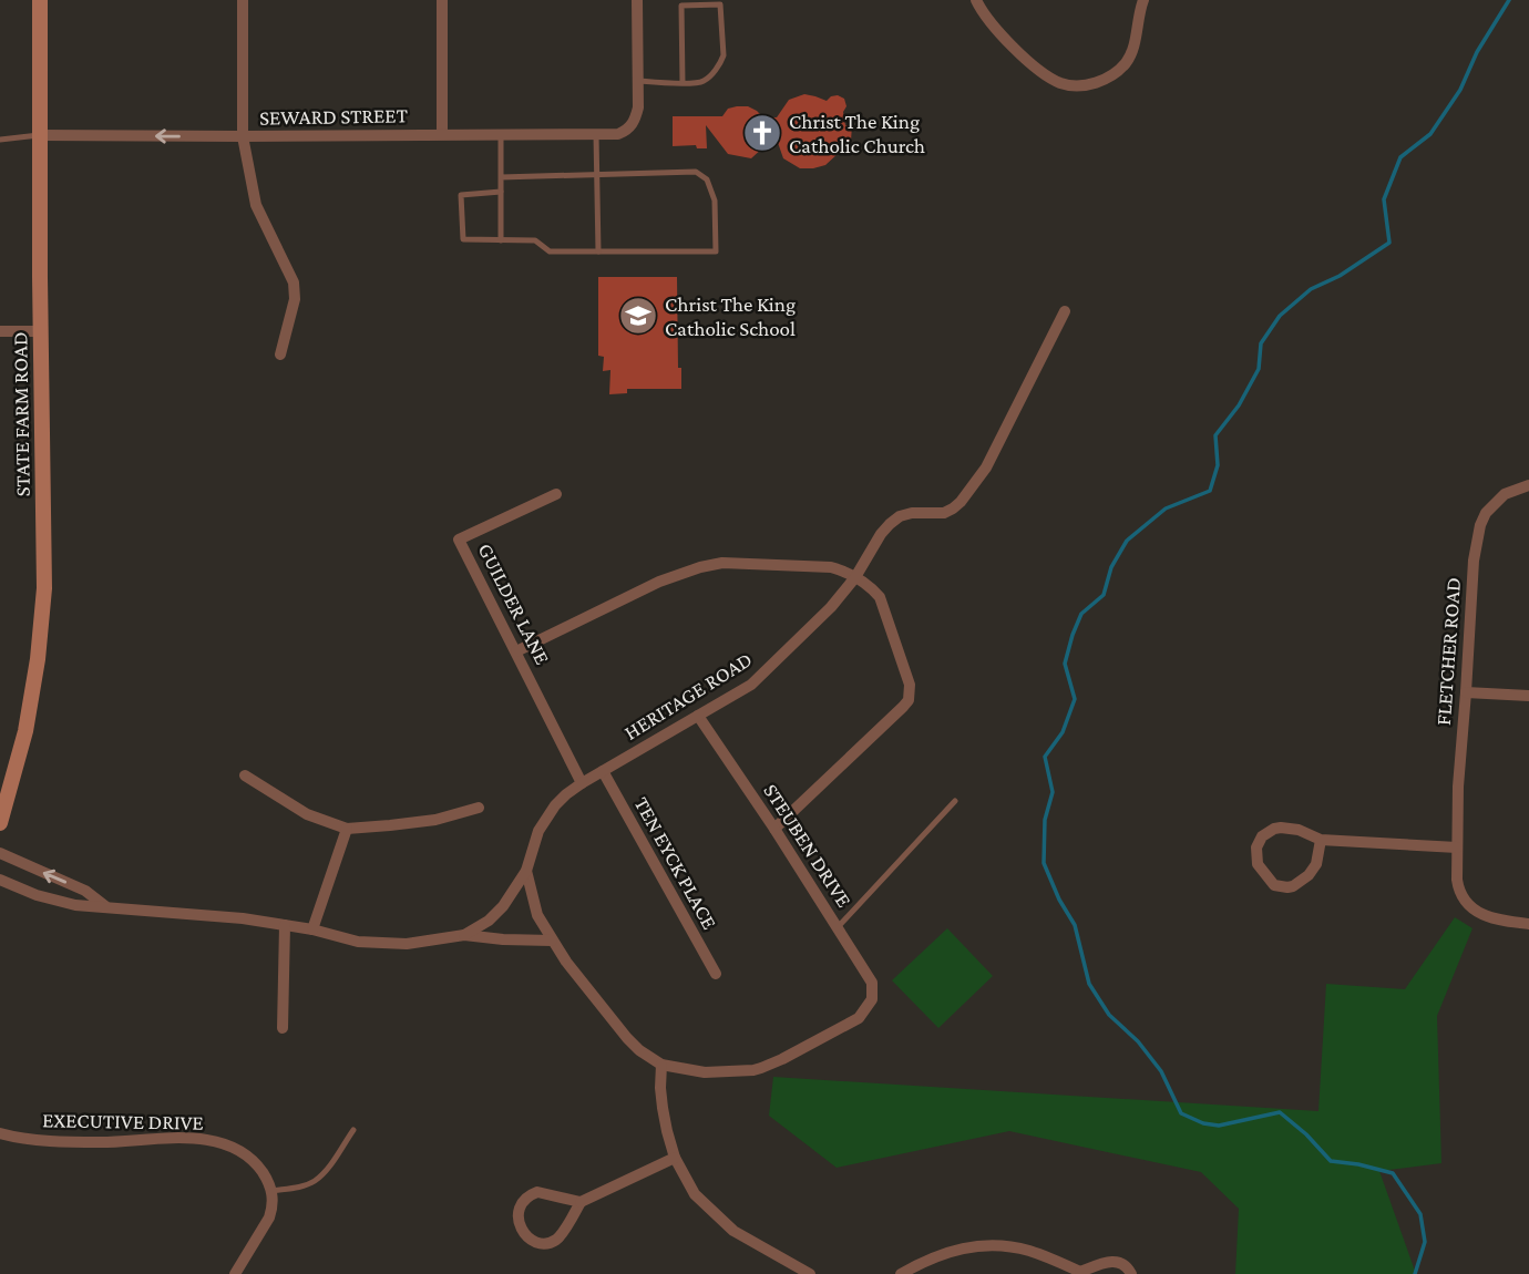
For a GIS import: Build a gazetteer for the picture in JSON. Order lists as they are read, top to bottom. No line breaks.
{"streets":{"main road":["STATE FARM ROAD"],"street":["SEWARD STREET","GUILDER LANE","FLETCHER ROAD","HERITAGE ROAD","STEUBEN DRIVE","TEN EYCK PLACE","EXECUTIVE DRIVE"]},"crossings":[["SEWARD STREET","STATE FARM ROAD"],["GUILDER LANE","HERITAGE ROAD"],["HERITAGE ROAD","STEUBEN DRIVE"],["HERITAGE ROAD","TEN EYCK PLACE"]],"places":{"church":["Christ The King Catholic Church"],"school or university":["Christ The King Catholic School"]}}
